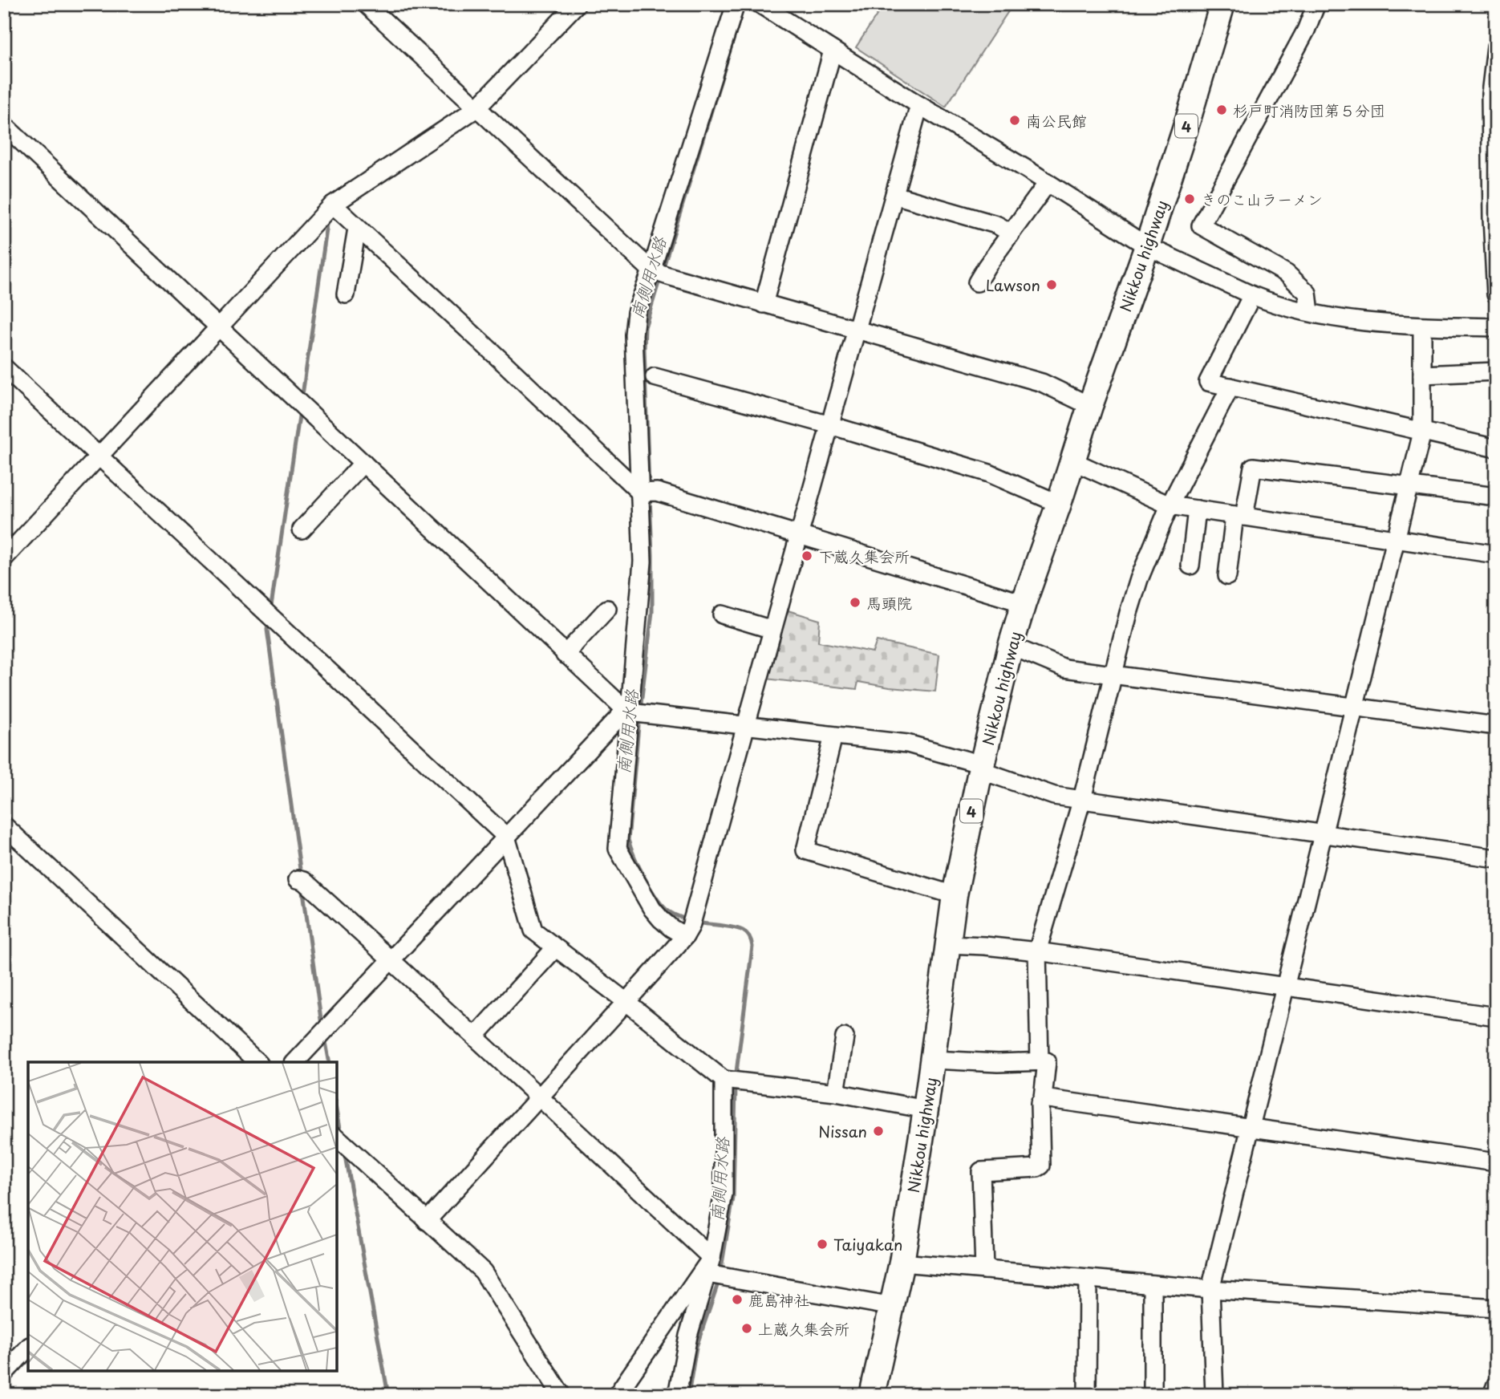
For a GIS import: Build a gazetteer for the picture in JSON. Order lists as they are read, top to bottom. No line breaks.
{"streets":{"highway":["4","Nikkou highway"]},"water":["南側用水路"],"places":["杉戸町消防団第５分団","南公民館","きのこ山ラーメン","Lawson","下蔵久集会所","馬頭院","Nissan","Taiyakan","鹿島神社","上蔵久集会所"]}
